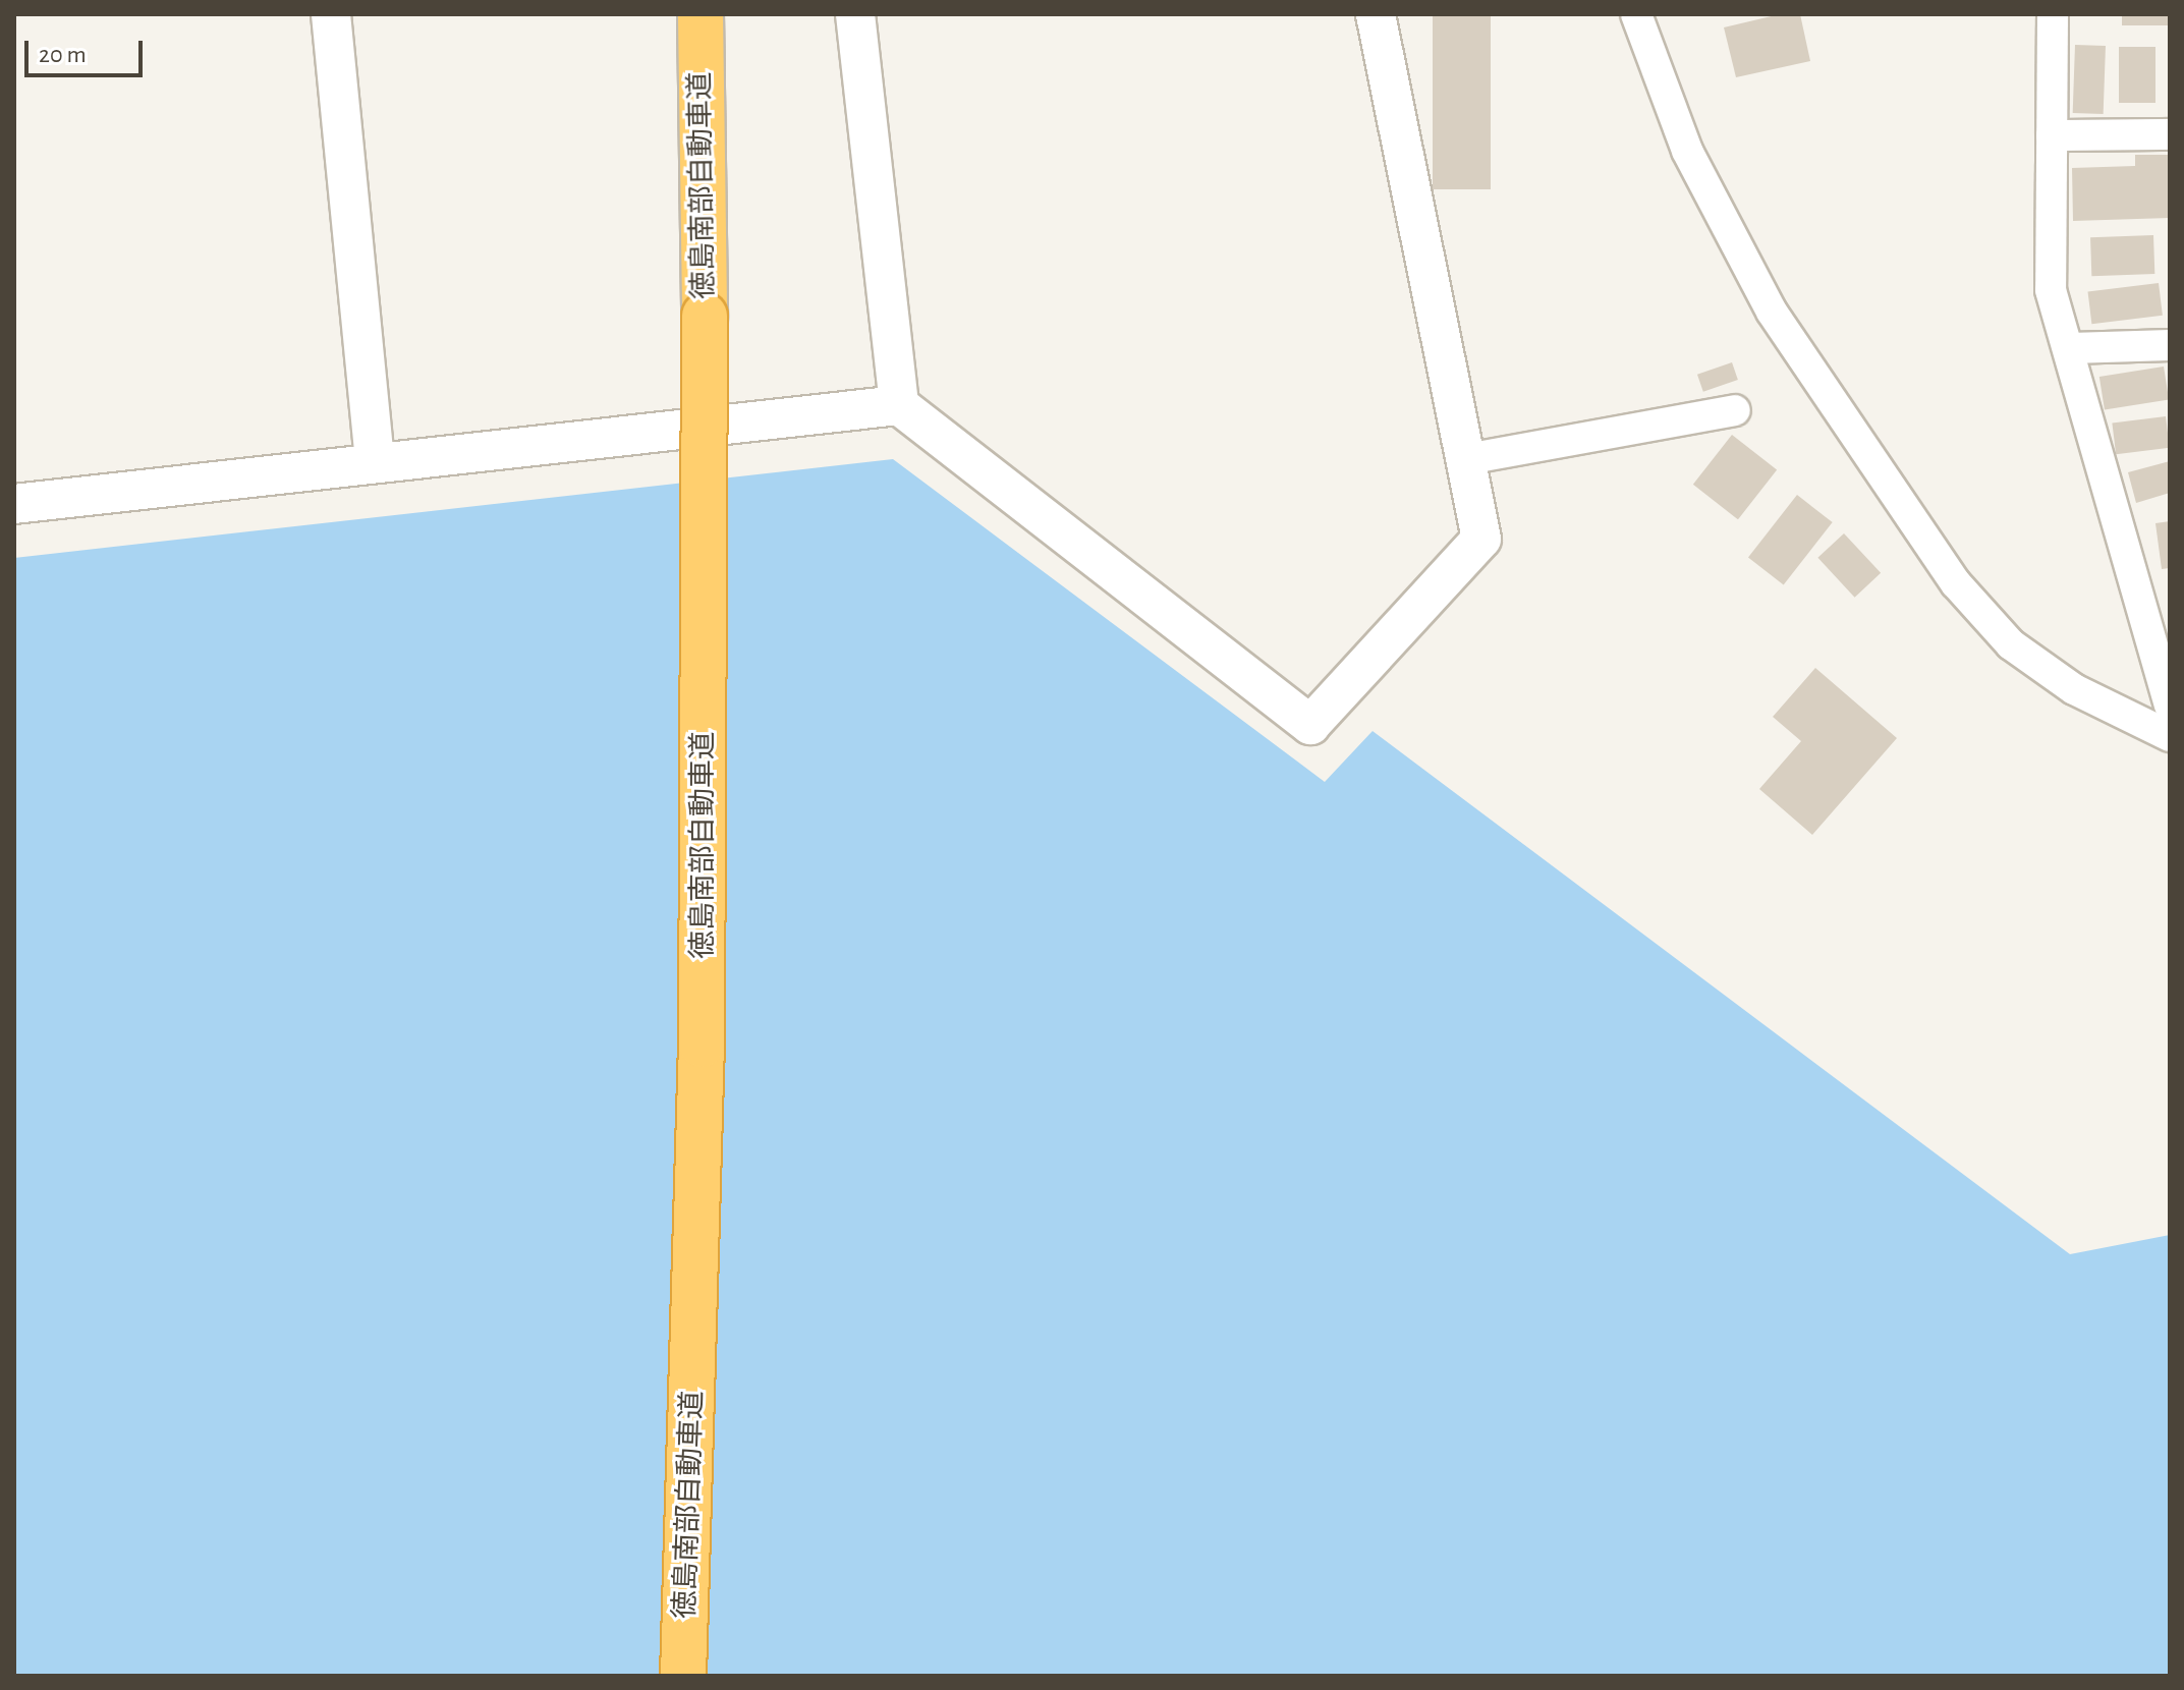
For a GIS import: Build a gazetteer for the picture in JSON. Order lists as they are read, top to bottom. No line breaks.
{"streets":{"highway":["徳島南部自動車道"]},"scale_bar":"20 m"}
